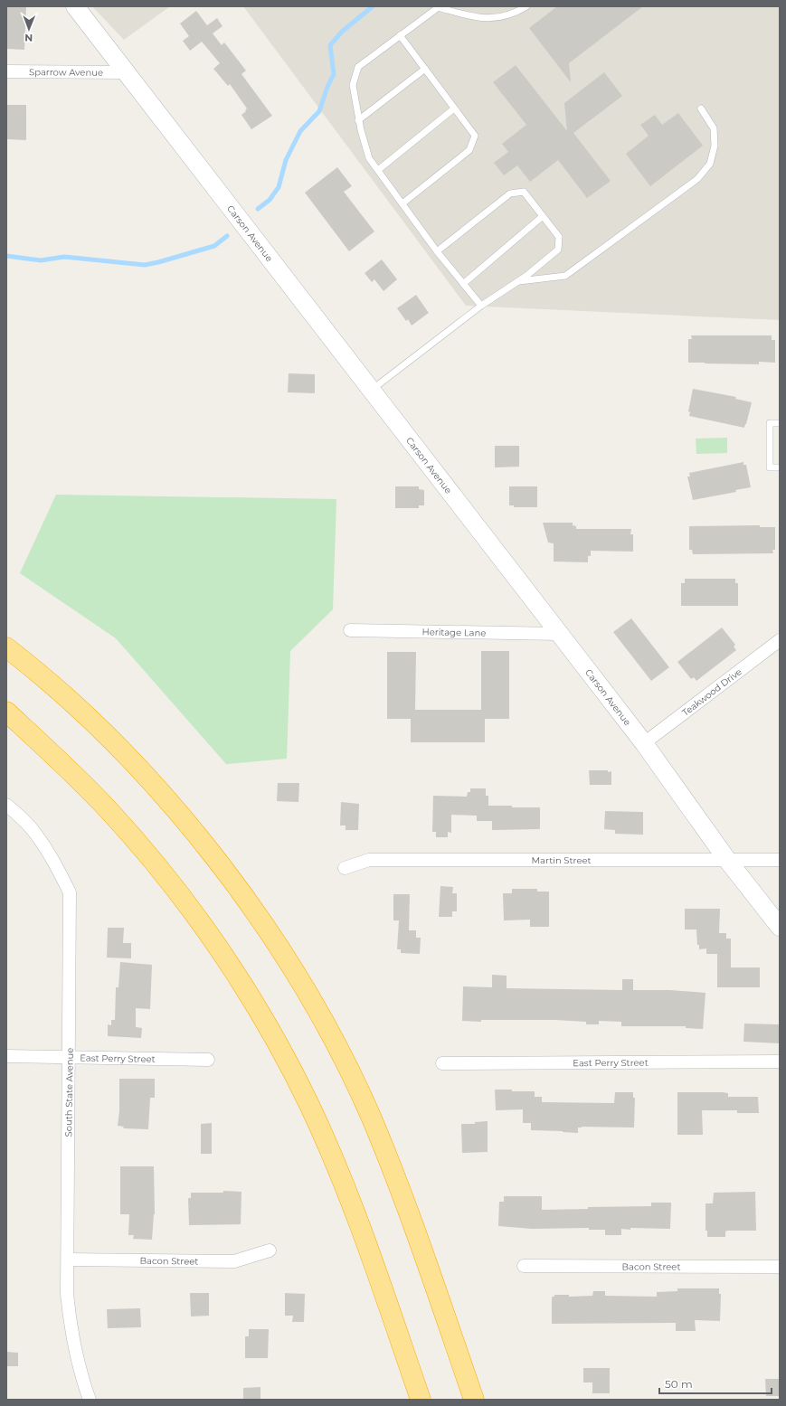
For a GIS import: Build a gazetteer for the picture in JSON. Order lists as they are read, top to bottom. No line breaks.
{"streets":{"main road":["Carson Avenue"],"street":["Sparrow Avenue","Heritage Lane","Teakwood Drive","Martin Street","East Perry Street","South State Avenue","Bacon Street"]},"crossings":[["Sparrow Avenue","Carson Avenue"],["Carson Avenue","Heritage Lane"],["Carson Avenue","Teakwood Drive"],["Carson Avenue","Martin Street"],["East Perry Street","South State Avenue"],["South State Avenue","Bacon Street"]],"scale_bar":"50 m","north":"bottom"}
